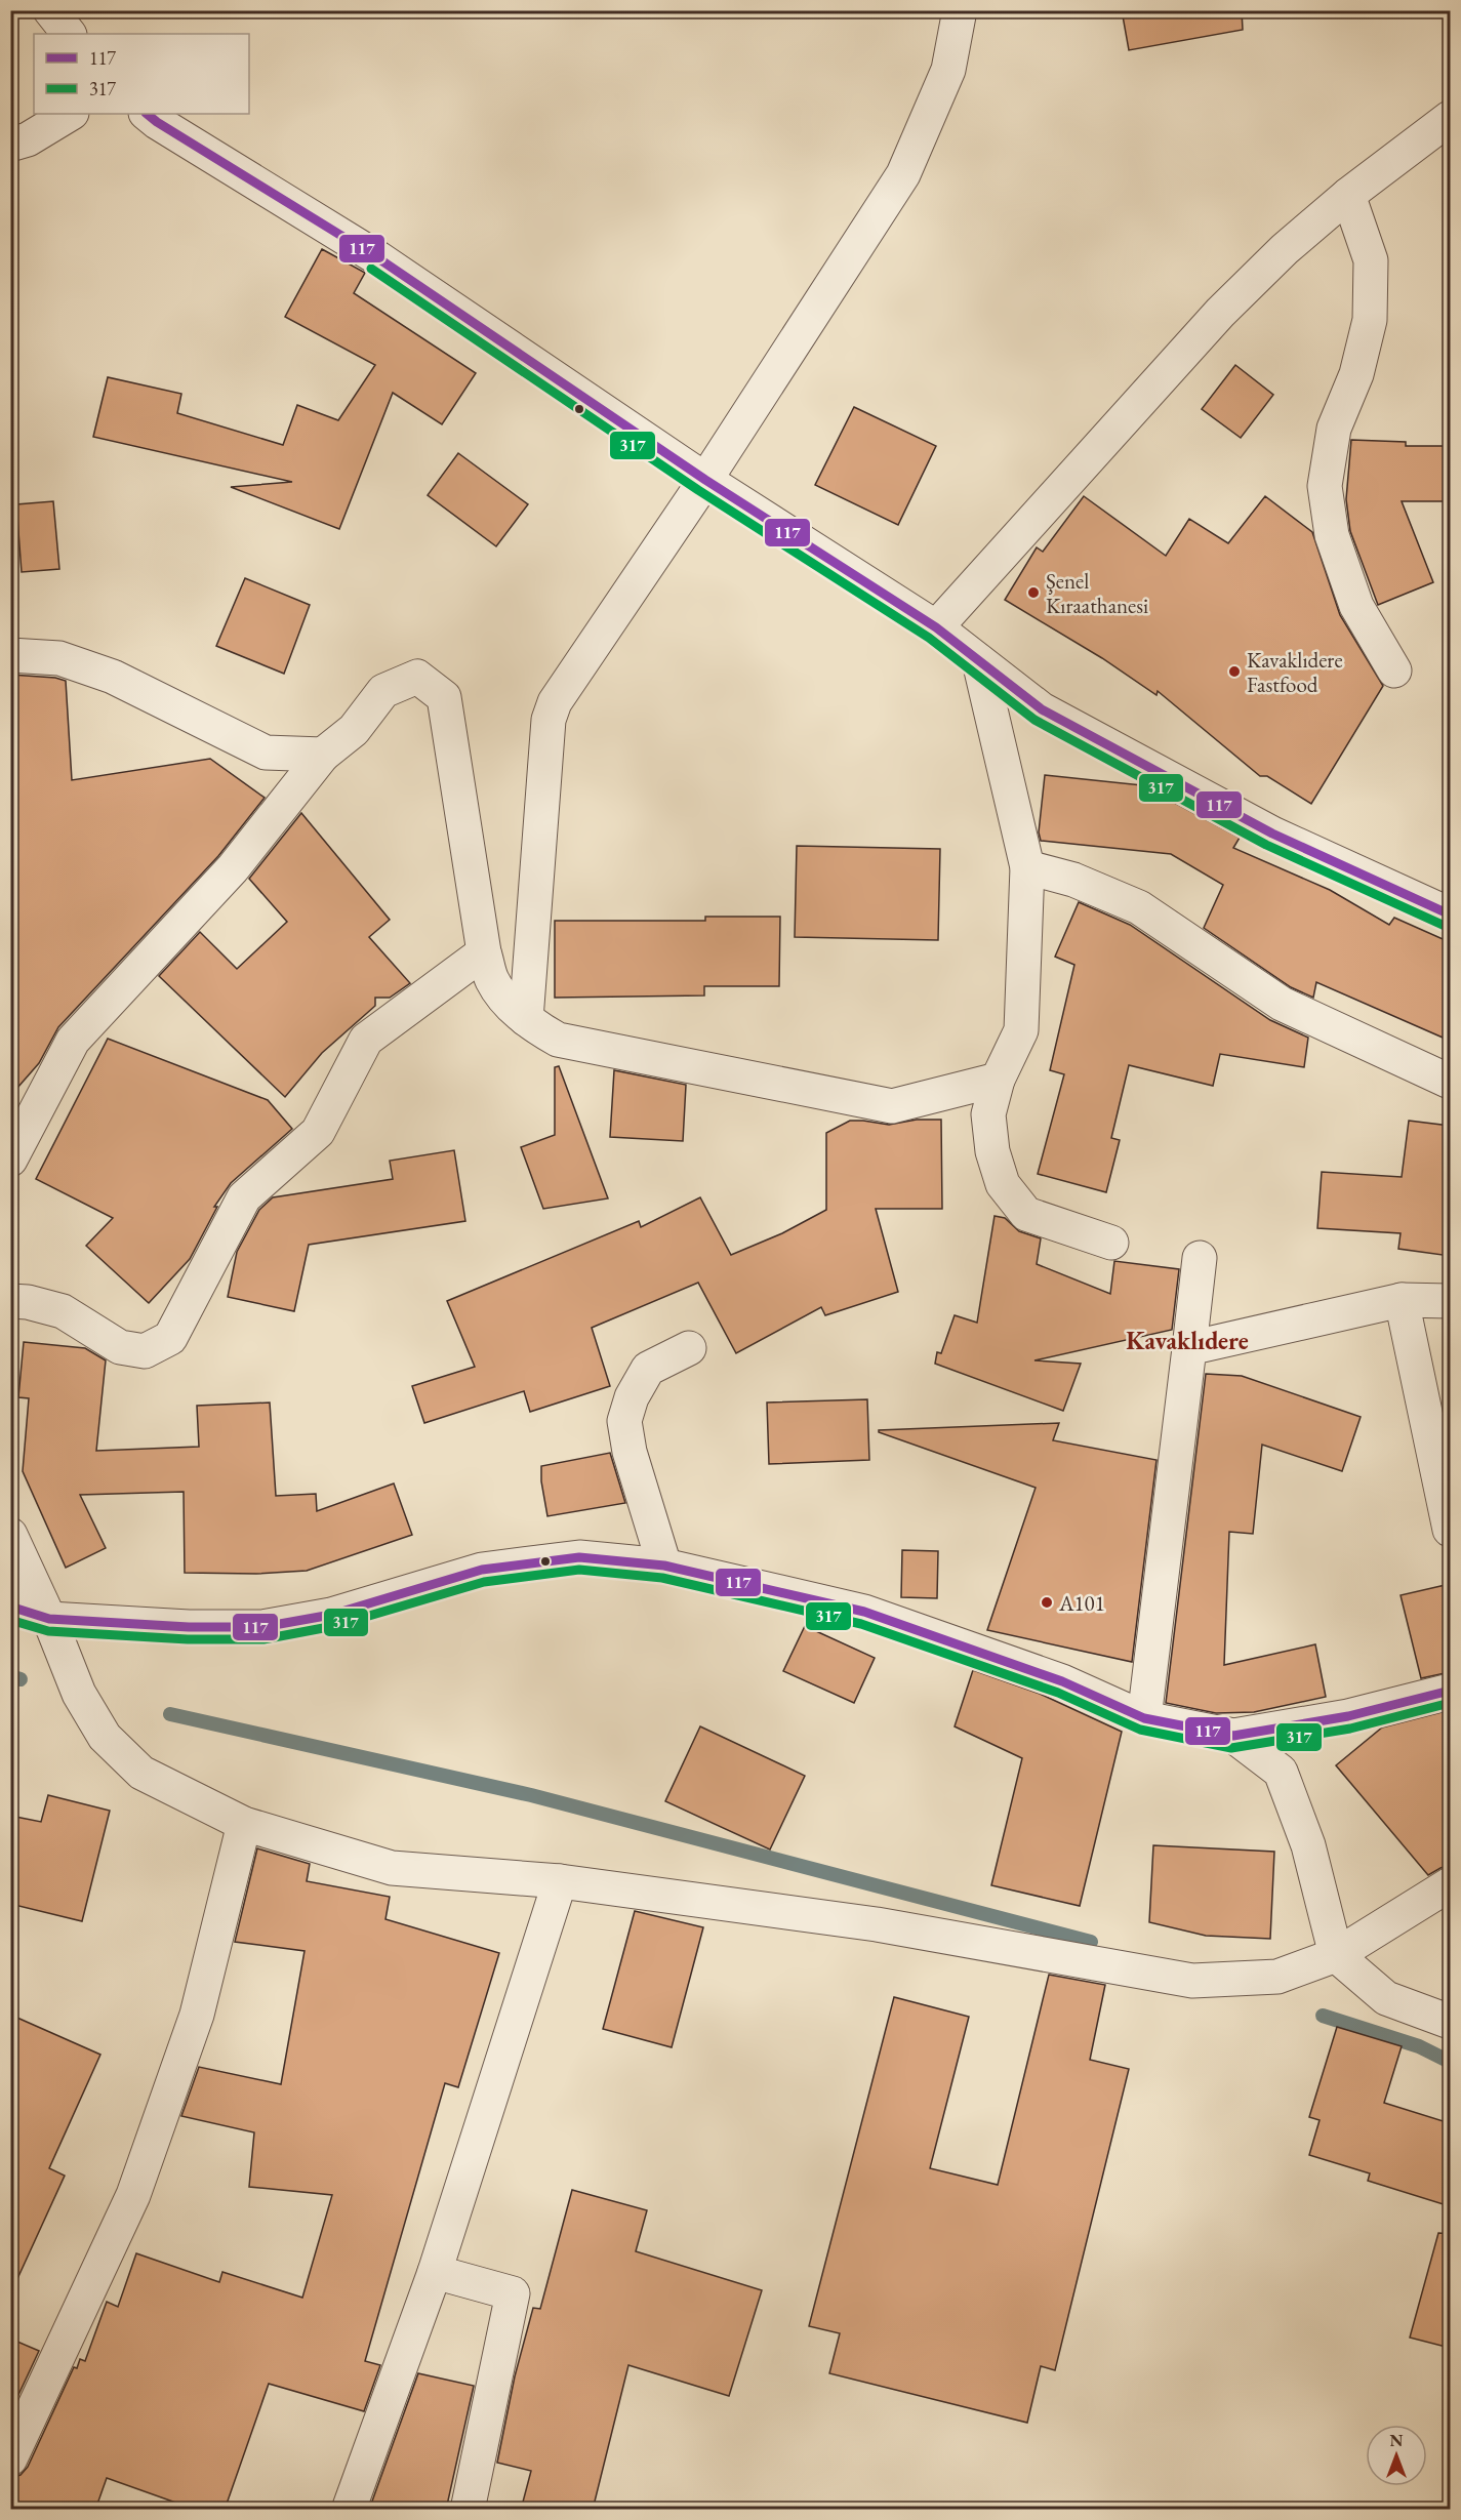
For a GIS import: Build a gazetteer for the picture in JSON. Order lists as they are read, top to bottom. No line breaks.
{"districts":["Kavaklıdere"],"places":["Şenel Kıraathanesi","Kavaklıdere Fastfood","A101"],"lines":["transit line 117","transit line 317"],"legend":["117","317"],"north":"top"}
